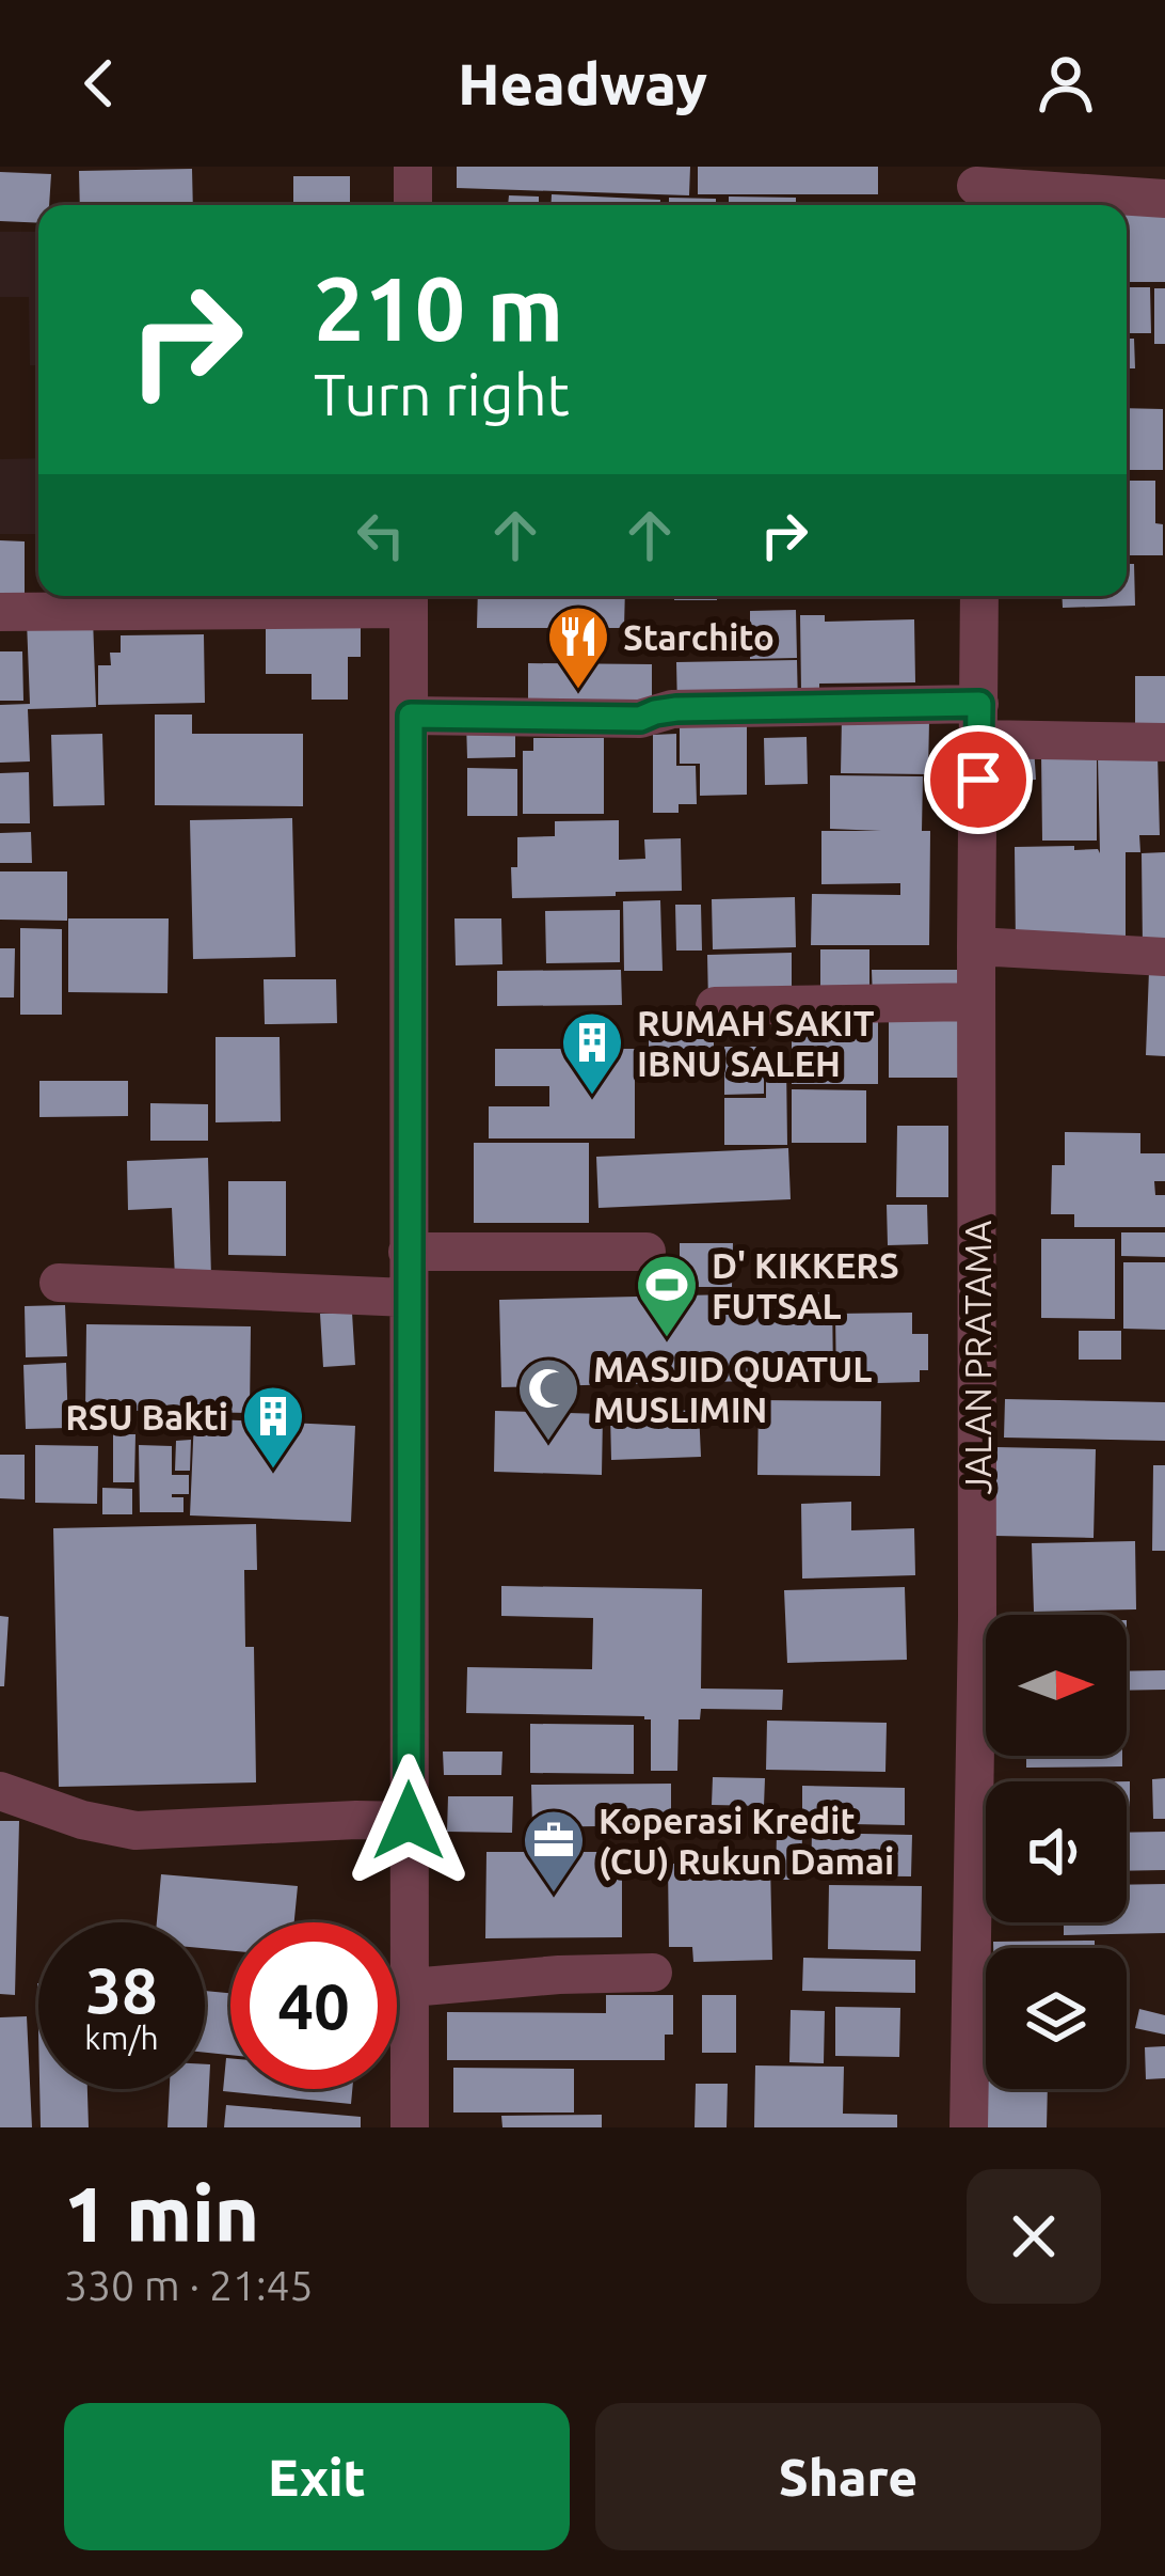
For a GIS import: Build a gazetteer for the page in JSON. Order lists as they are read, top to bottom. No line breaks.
{"streets":{"street":["JALAN PRATAMA"]},"places":{"restaurant":["Starchito"],"building":["RUMAH SAKIT IBNU SALEH","RSU Bakti"],"sports":["D' KIKKERS FUTSAL"],"mosque":["MASJID QUATUL MUSLIMIN"],"office":["Koperasi Kredit (CU) Rukun Damai"]},"north":"right","page":{"header":"Headway","turn":["210 m","Turn right"],"speed":"38 km/h","limit":"40","heading":["1 min","330 m · 21:45"],"buttons":["Exit","Share"]}}
